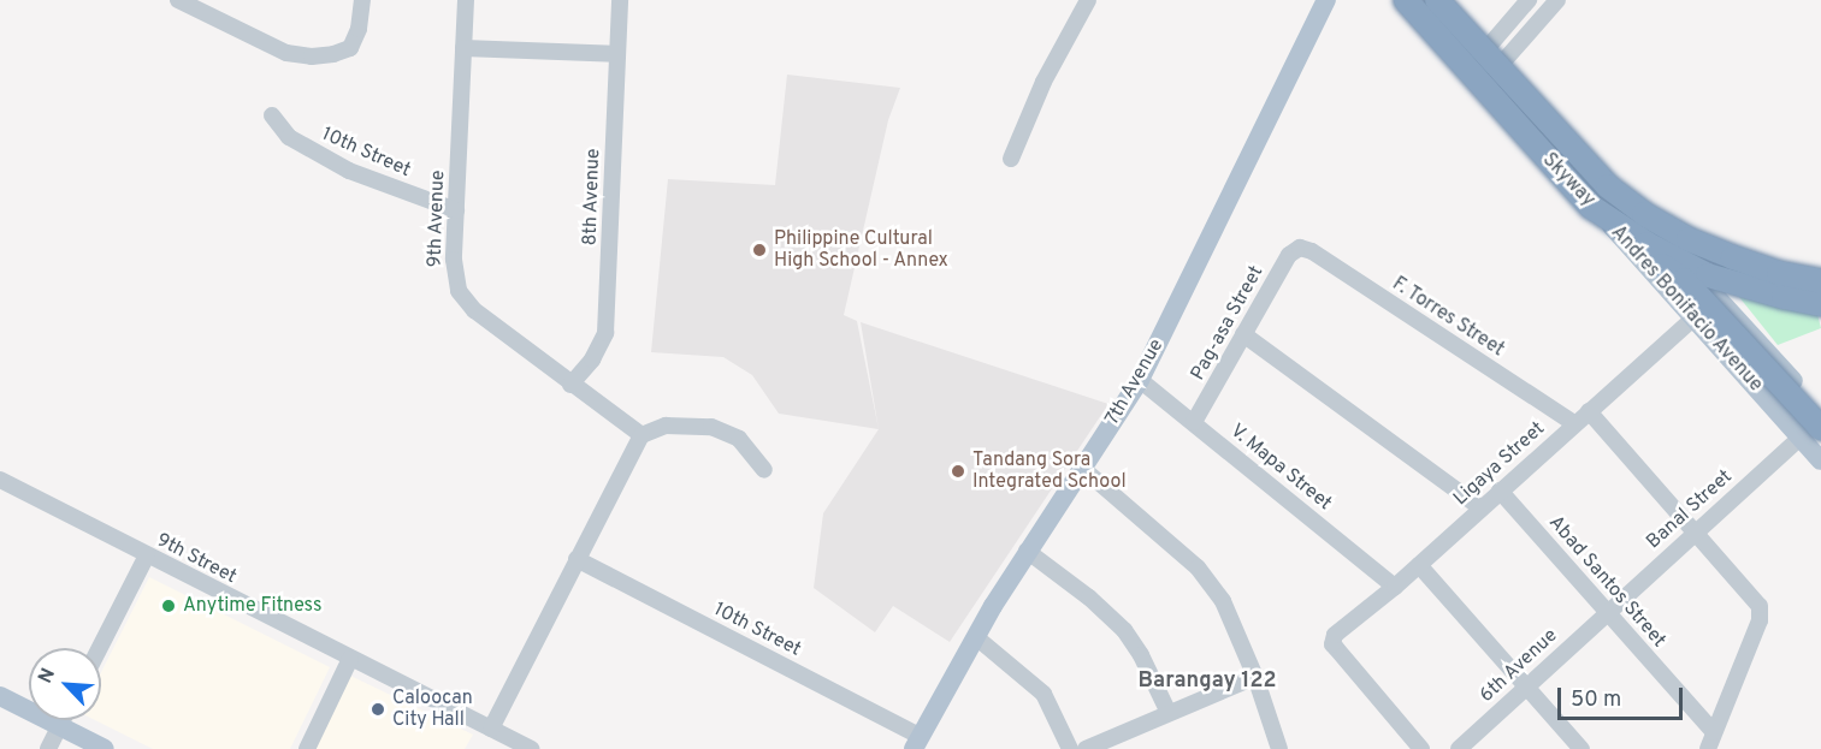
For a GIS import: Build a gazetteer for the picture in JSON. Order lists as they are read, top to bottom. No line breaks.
{"streets":{"highway":["Skyway"],"main road":["Andres Bonifacio Avenue","7th Avenue"],"street":["10th Street","8th Avenue","9th Avenue","F. Torres Street","Pag-asa Street","Ligaya Street","V. Mapa Street","Banal Street","9th Street","Abad Santos Street","6th Avenue"]},"crossings":[["10th Street","9th Avenue"],["10th Street","7th Avenue"],["Skyway","Andres Bonifacio Avenue"],["8th Avenue","9th Avenue"],["Andres Bonifacio Avenue","Ligaya Street"],["Andres Bonifacio Avenue","Banal Street"],["F. Torres Street","Pag-asa Street"],["F. Torres Street","Ligaya Street"],["Pag-asa Street","V. Mapa Street"],["7th Avenue","V. Mapa Street"],["Ligaya Street","V. Mapa Street"],["Ligaya Street","Abad Santos Street"],["Banal Street","Abad Santos Street"],["Banal Street","6th Avenue"],["Abad Santos Street","6th Avenue"]],"districts":["Barangay 122"],"places":["Philippine Cultural High School - Annex","Tandang Sora Integrated School","Anytime Fitness","Caloocan City Hall"],"scale_bar":"50 m","north":"top left"}
